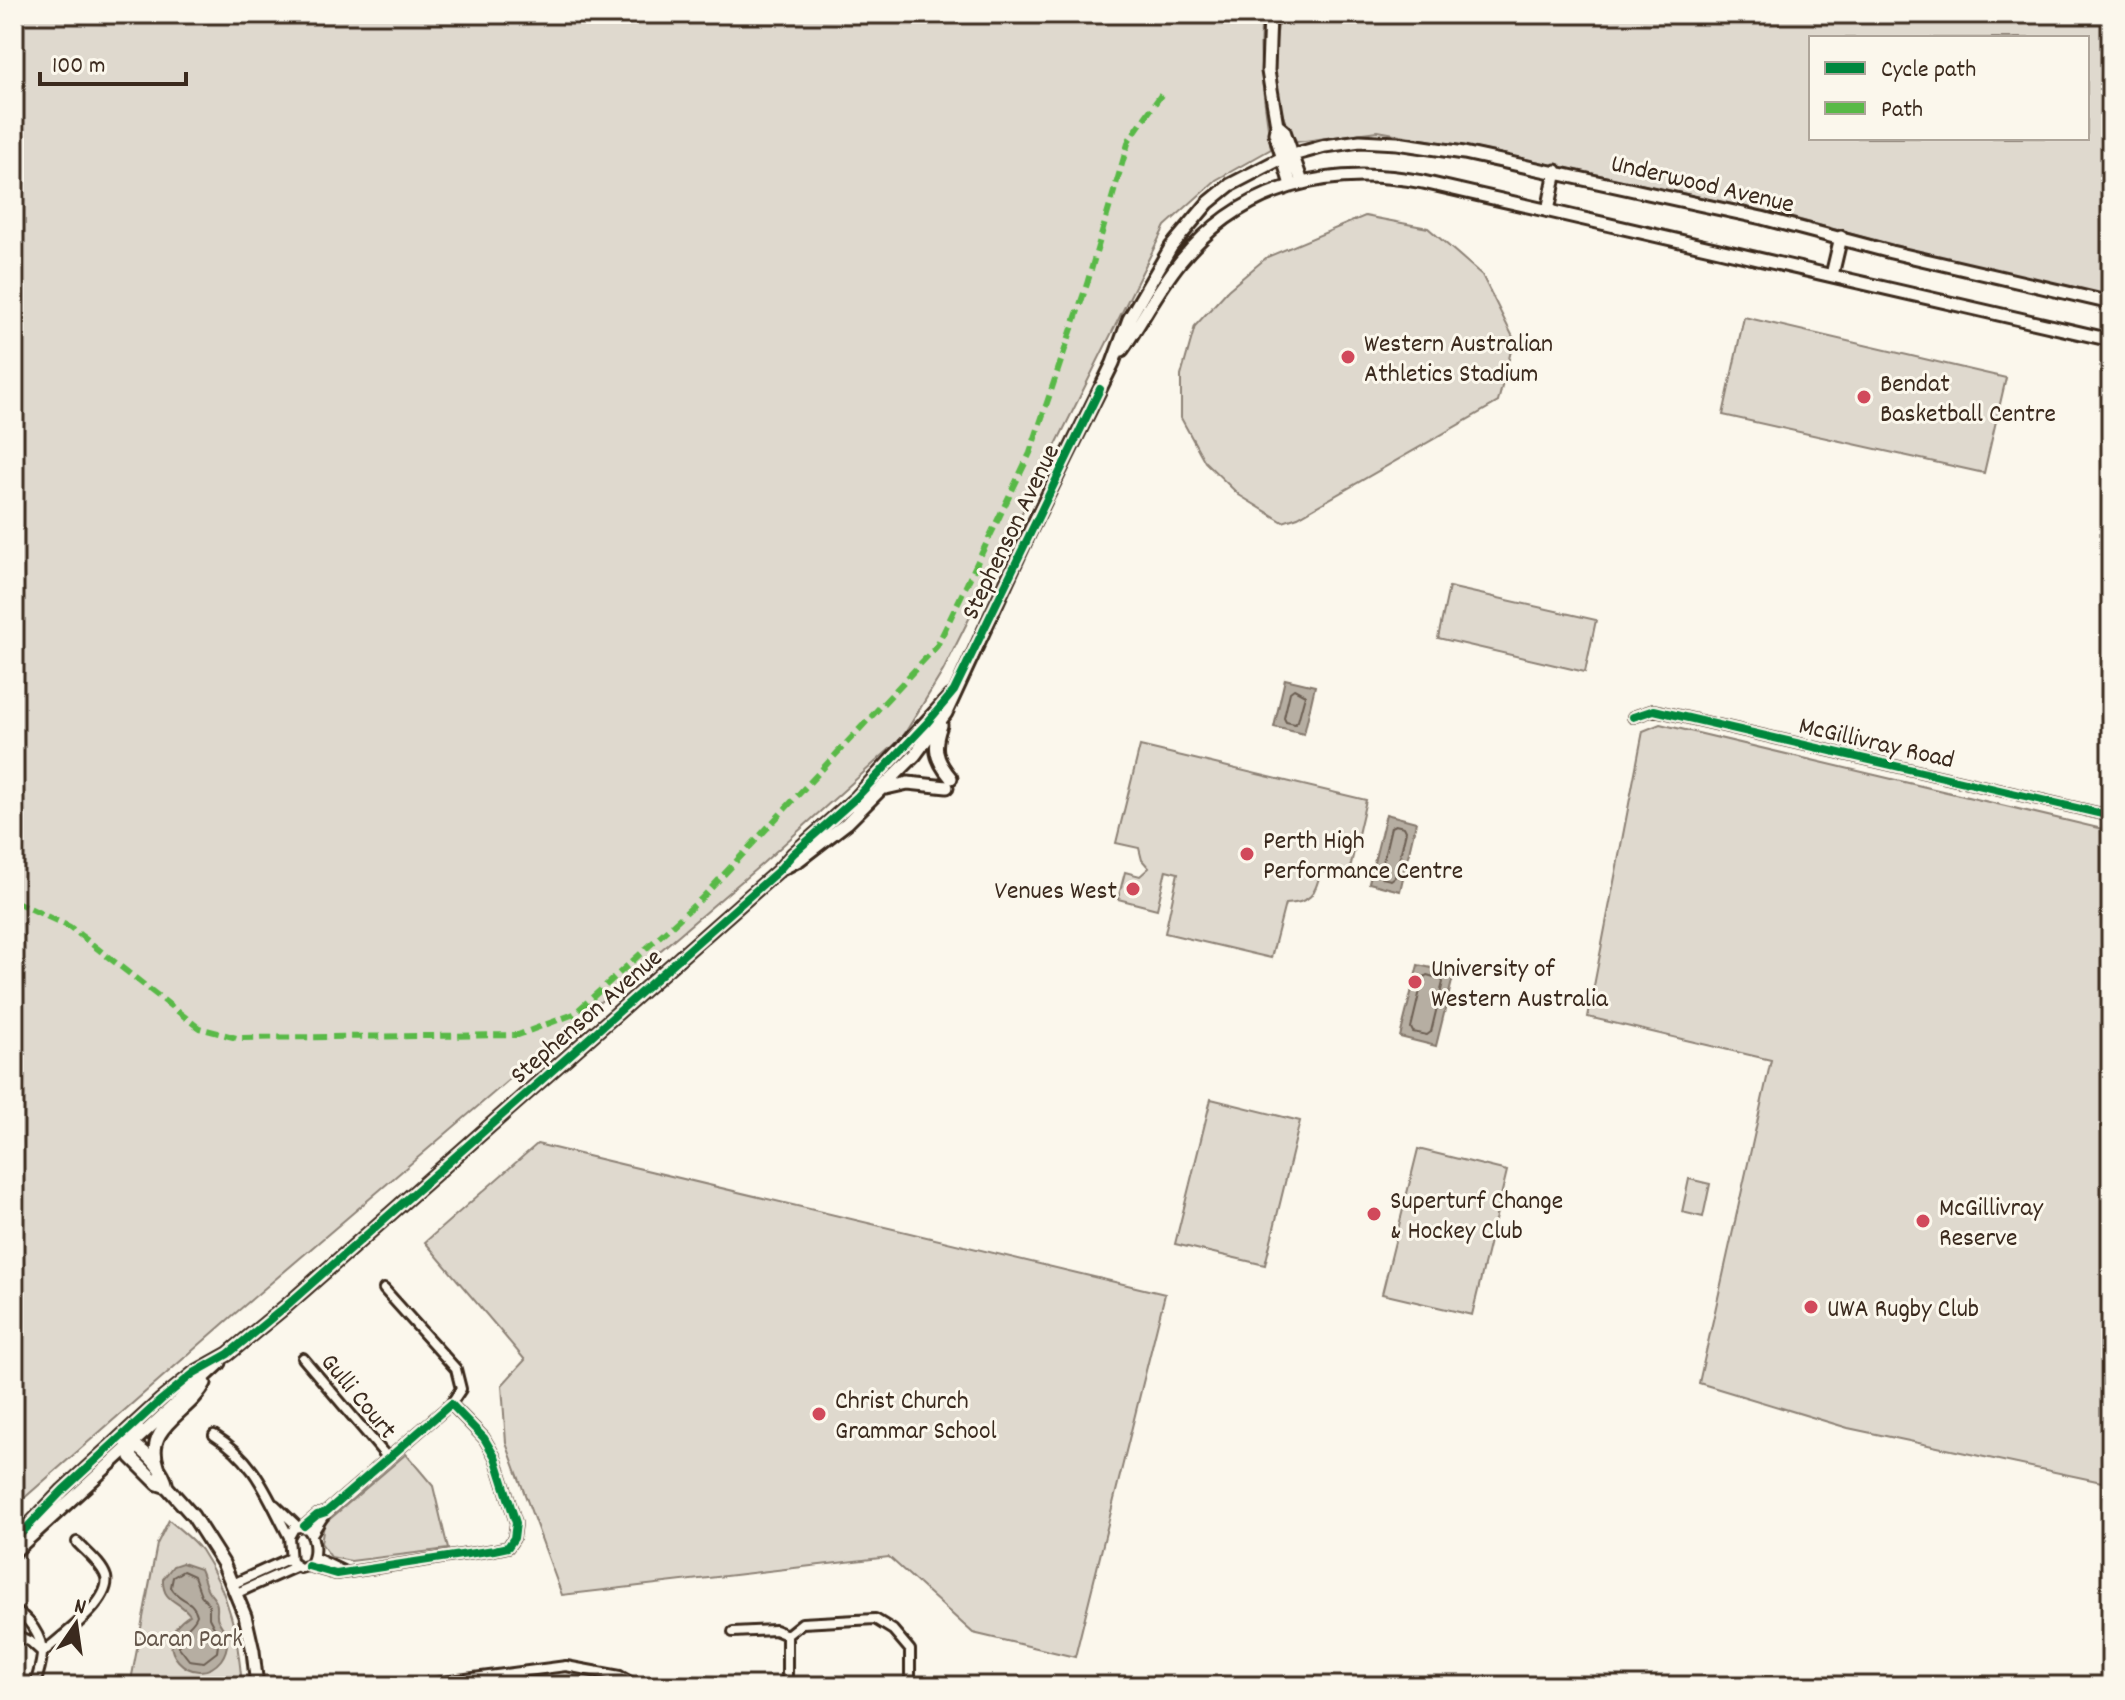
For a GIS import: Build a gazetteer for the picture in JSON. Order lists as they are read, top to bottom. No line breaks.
{"streets":{"main road":["Underwood Avenue","Stephenson Avenue"],"street":["McGillivray Road","Gulli Court"]},"crossings":[["Underwood Avenue","Stephenson Avenue"]],"parks":["Daran Park"],"places":["Western Australian Athletics Stadium","Bendat Basketball Centre","Perth High Performance Centre","Venues West","University of Western Australia","Superturf Change & Hockey Club","McGillivray Reserve","UWA Rugby Club","Christ Church Grammar School"],"legend":["Cycle path","Path"],"scale_bar":"100 m","north":"top"}
